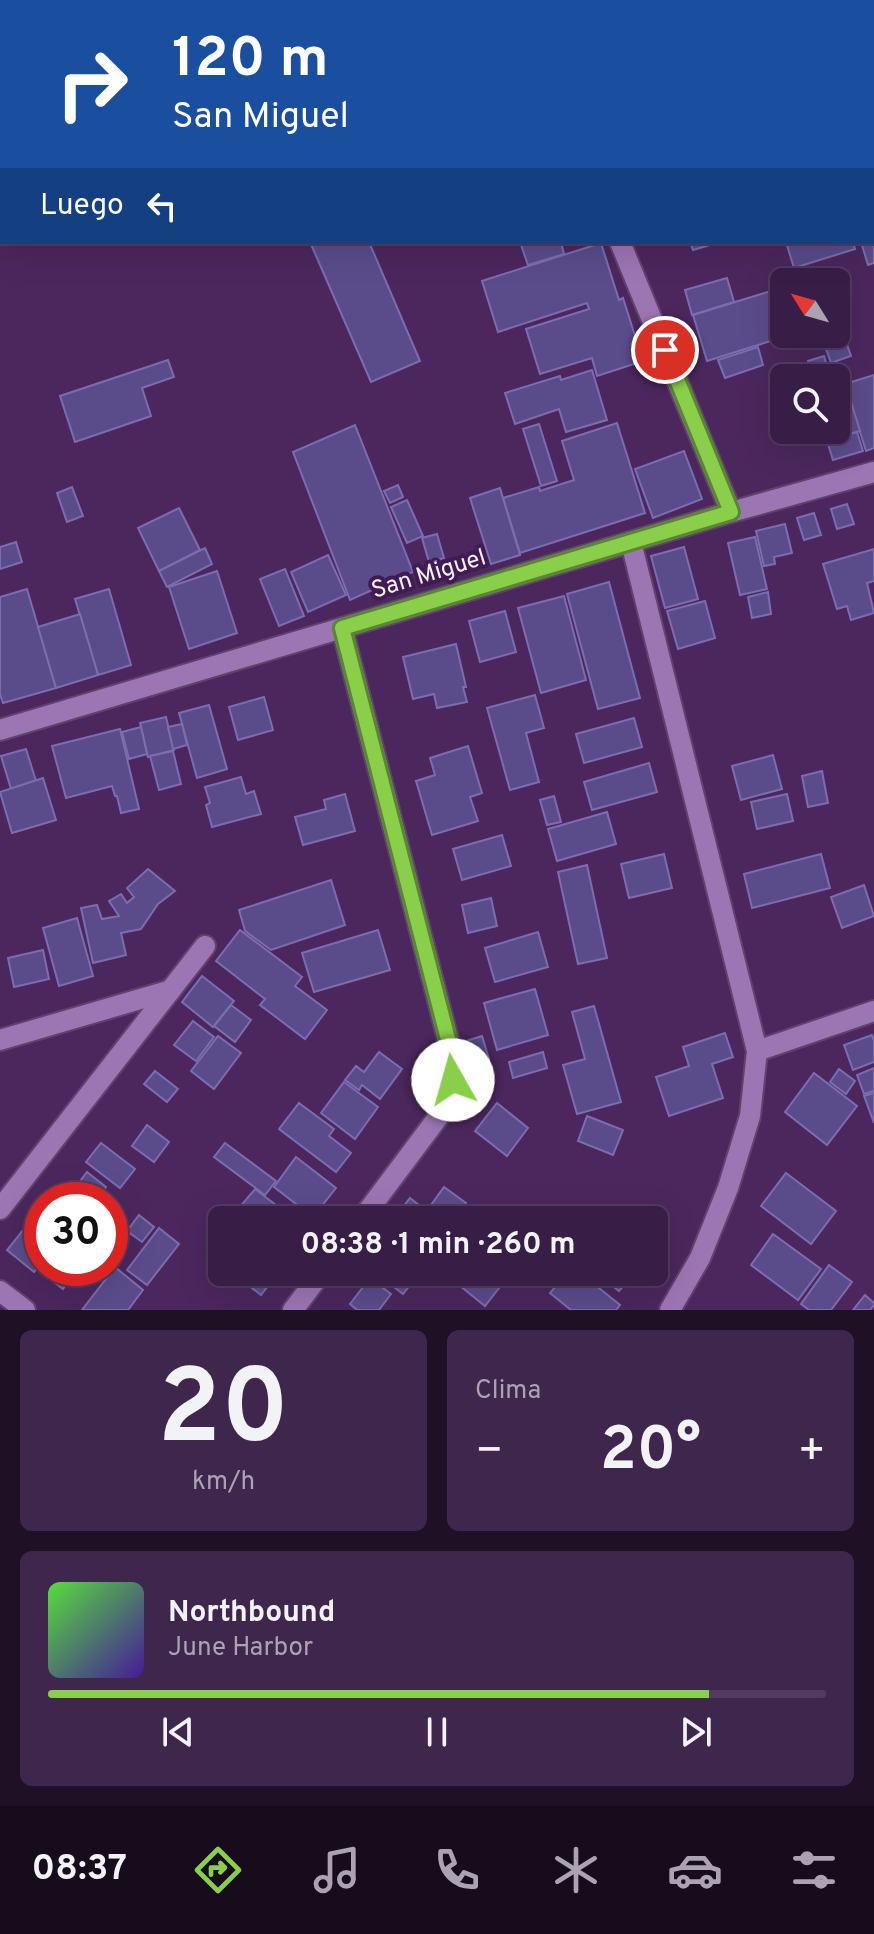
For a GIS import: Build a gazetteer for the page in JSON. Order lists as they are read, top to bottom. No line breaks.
{"streets":{"street":["San Miguel"]},"north":"top left","page":{"turn":["120 m","San Miguel"],"then":"Luego","limit":"30","trip":"08:38 · 1 min · 260 m","tile":[["20","km/h"],"Clima"],"heat":["−","20°","+"],"song":["Northbound","June Harbor"],"tabs":"08:37"}}
